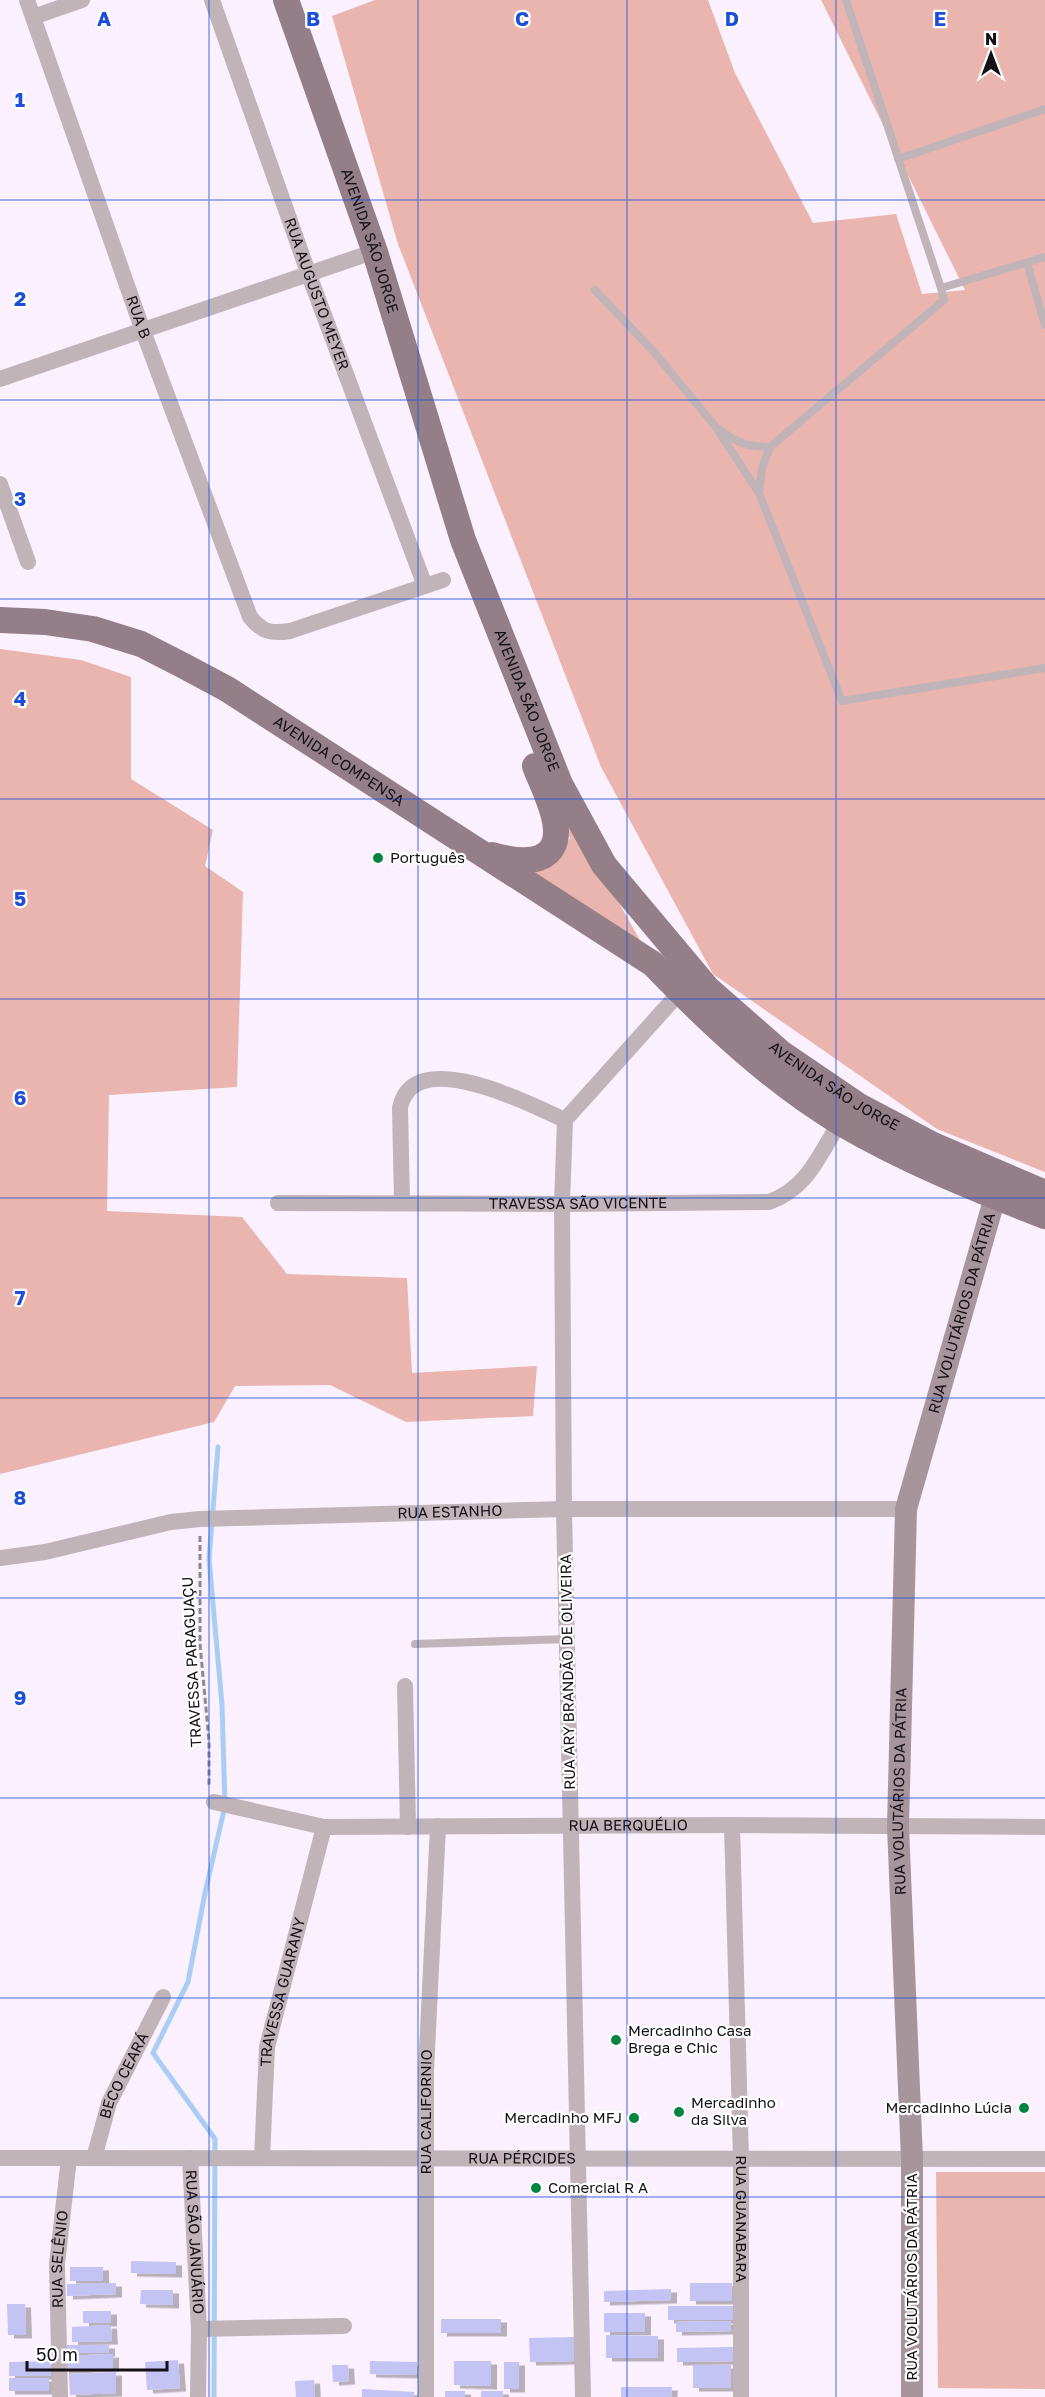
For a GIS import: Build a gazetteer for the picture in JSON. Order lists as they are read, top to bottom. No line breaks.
{"streets":{"main road":["AVENIDA SÃO JORGE","AVENIDA COMPENSA"],"street":["RUA AUGUSTO MEYER","RUA B","TRAVESSA SÃO VICENTE","RUA VOLUTÁRIOS DA PÁTRIA","RUA ESTANHO","RUA ARY BRANDÃO DE OLIVEIRA","RUA BERQUÉLIO","TRAVESSA GUARANY","BECO CEARÁ","RUA CALIFORNIO","RUA PÉRCIDES","RUA GUANABARA","RUA SÃO JANUÁRIO","RUA SELÊNIO"],"path":["TRAVESSA PARAGUAÇU"]},"crossings":[["AVENIDA SÃO JORGE","AVENIDA COMPENSA"],["AVENIDA SÃO JORGE","TRAVESSA SÃO VICENTE"],["AVENIDA SÃO JORGE","RUA VOLUTÁRIOS DA PÁTRIA"],["RUA AUGUSTO MEYER","RUA B"],["TRAVESSA SÃO VICENTE","RUA ARY BRANDÃO DE OLIVEIRA"],["RUA VOLUTÁRIOS DA PÁTRIA","RUA ESTANHO"],["RUA VOLUTÁRIOS DA PÁTRIA","RUA BERQUÉLIO"],["RUA VOLUTÁRIOS DA PÁTRIA","RUA PÉRCIDES"],["RUA ESTANHO","TRAVESSA PARAGUAÇU"],["RUA ESTANHO","RUA ARY BRANDÃO DE OLIVEIRA"],["TRAVESSA PARAGUAÇU","RUA BERQUÉLIO"],["RUA ARY BRANDÃO DE OLIVEIRA","RUA BERQUÉLIO"],["RUA ARY BRANDÃO DE OLIVEIRA","RUA PÉRCIDES"],["RUA BERQUÉLIO","TRAVESSA GUARANY"],["RUA BERQUÉLIO","RUA CALIFORNIO"],["RUA BERQUÉLIO","RUA GUANABARA"],["TRAVESSA GUARANY","RUA PÉRCIDES"],["BECO CEARÁ","RUA PÉRCIDES"],["RUA CALIFORNIO","RUA PÉRCIDES"],["RUA PÉRCIDES","RUA GUANABARA"],["RUA PÉRCIDES","RUA SÃO JANUÁRIO"],["RUA PÉRCIDES","RUA SELÊNIO"]],"places":["Português","Mercadinho Casa Brega e Chic","Mercadinho Lúcia","Mercadinho da Silva","Mercadinho MFJ","Comercial R A"],"scale_bar":"50 m","north":"top","grid":{"columns":["A","B","C","D","E"],"rows":["1","2","3","4","5","6","7","8","9"]}}
